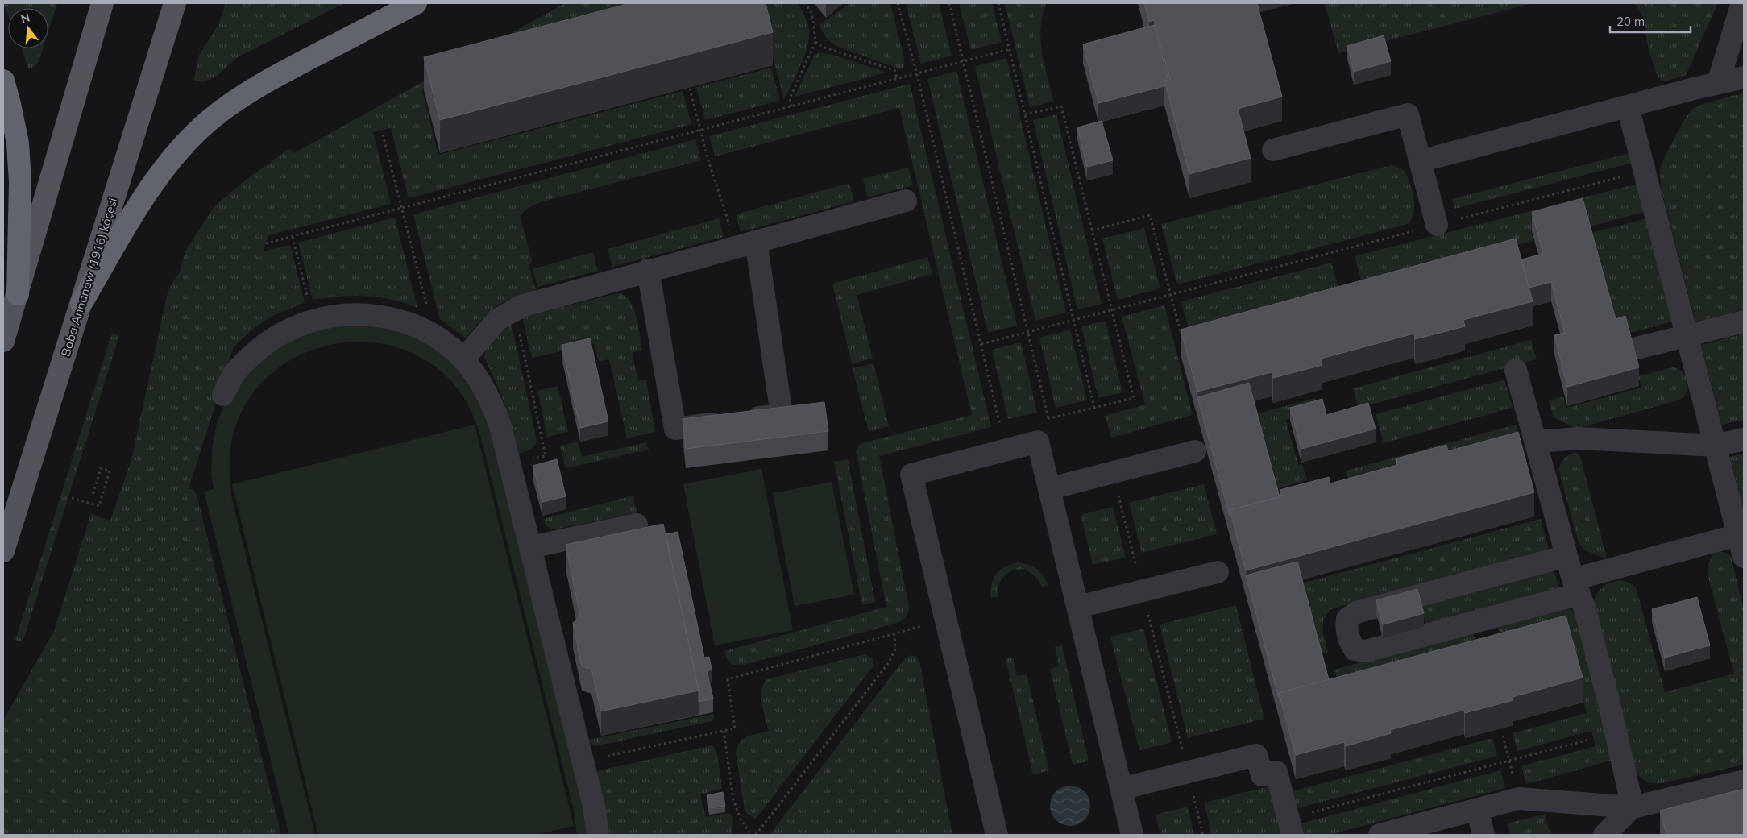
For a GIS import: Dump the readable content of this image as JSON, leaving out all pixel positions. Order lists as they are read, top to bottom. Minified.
{"streets":{"main road":["Baba Annanow (1916) köçesi"]},"scale_bar":"20 m","north":"top"}
